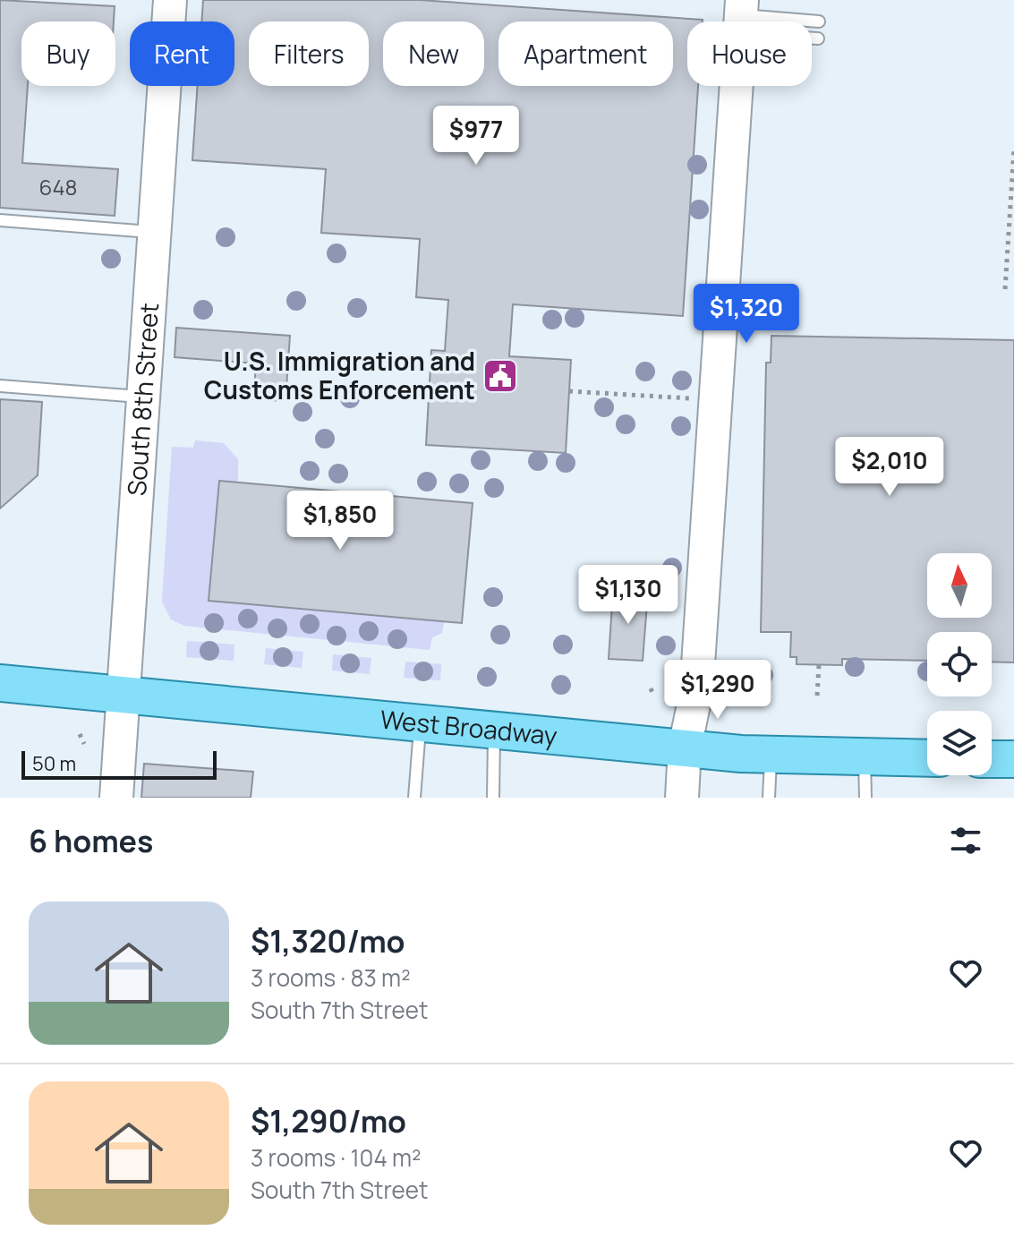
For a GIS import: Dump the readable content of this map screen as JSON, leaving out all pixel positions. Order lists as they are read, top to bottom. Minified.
{"streets":{"main road":["West Broadway"],"street":["South 8th Street"]},"crossings":[["South 8th Street","West Broadway"]],"places":{"public building":["U.S. Immigration and Customs Enforcement"]},"house_numbers":["648"],"scale_bar":"50 m","north":"top","page":{"chip":["Buy","Rent","Filters","New","Apartment","House"],"price":["$977","$1,320","$2,010","$1,850","$1,130","$1,290"],"scale":"50 m","heading":"6 homes","list":[{"name":"$1,320/mo","note":"3 rooms · 83 m² · South 7th Street"},{"name":"$1,290/mo","note":"3 rooms · 104 m² · South 7th Street"}]}}
